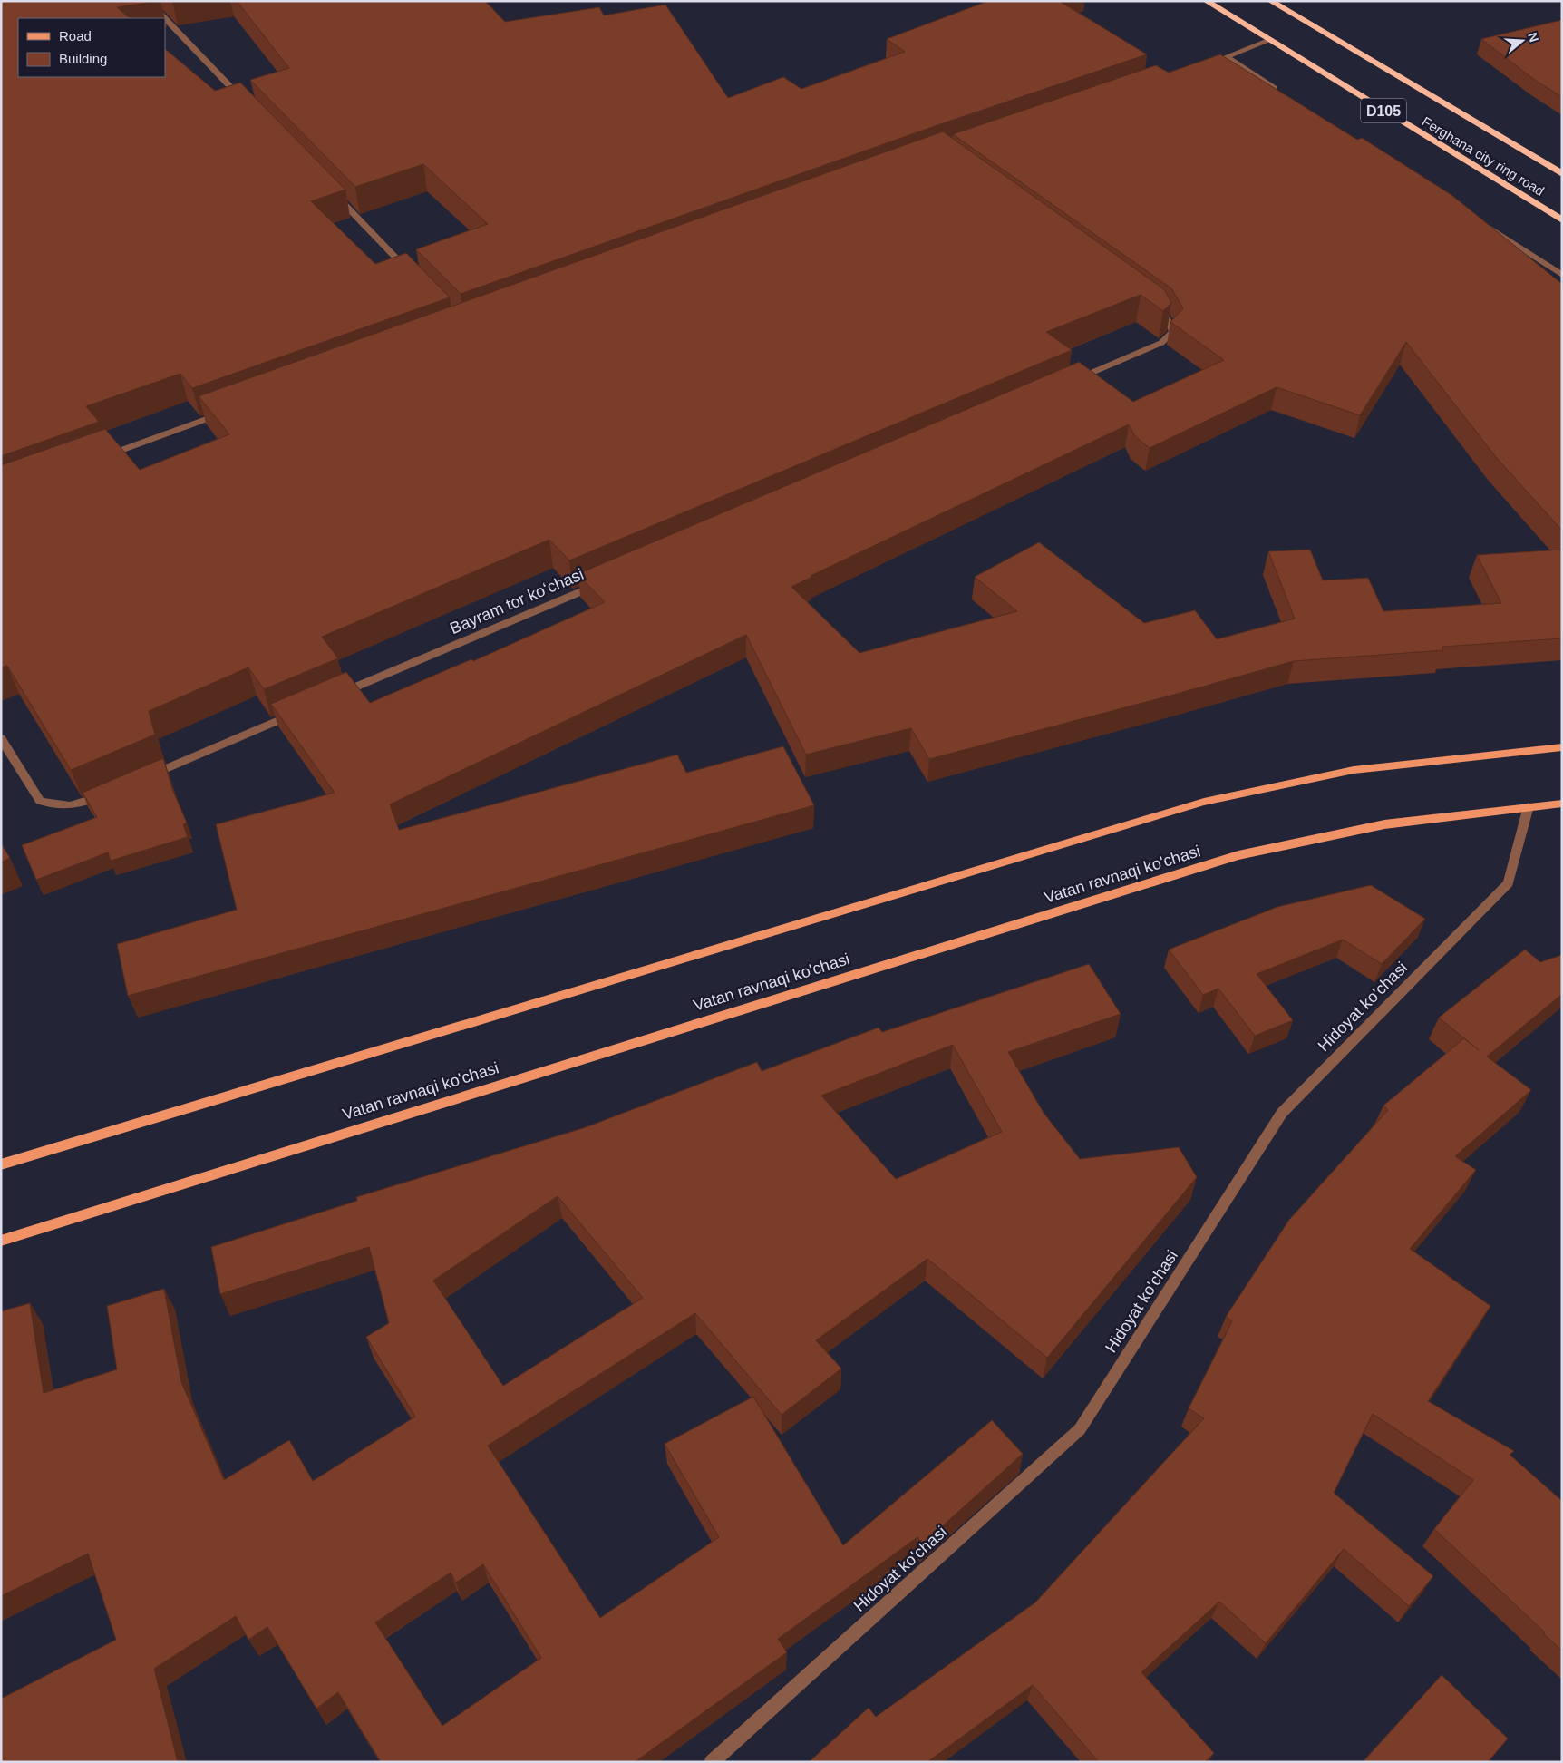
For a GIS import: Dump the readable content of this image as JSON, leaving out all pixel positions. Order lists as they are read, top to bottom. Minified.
{"streets":{"highway":["D105","Ferghana city ring road"],"main road":["Vatan ravnaqi ko'chasi"],"street":["Bayram tor koʻchasi","Hidoyat ko'chasi"]},"crossings":[["Vatan ravnaqi ko'chasi","Hidoyat ko'chasi"]],"legend":["Road","Building"],"north":"right"}
